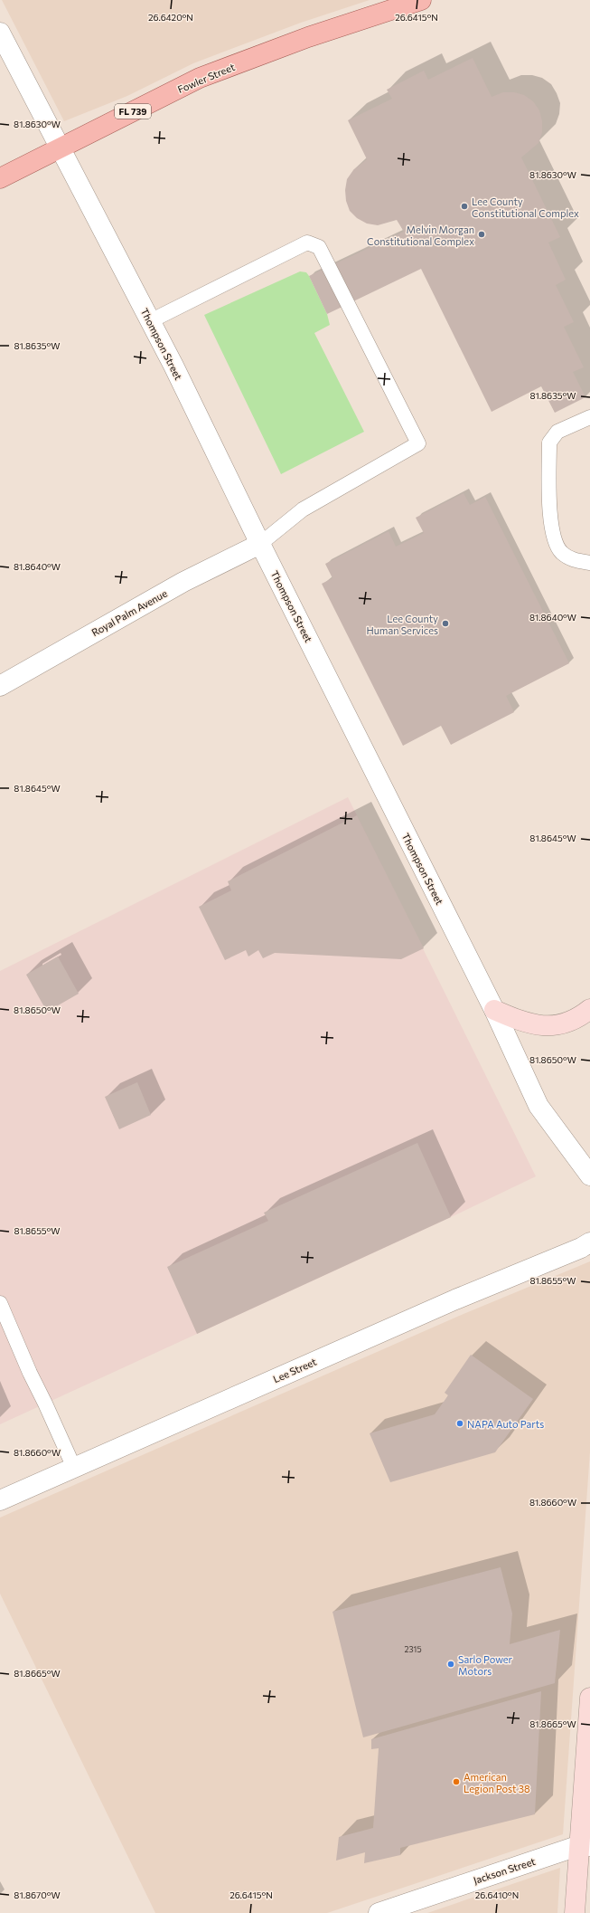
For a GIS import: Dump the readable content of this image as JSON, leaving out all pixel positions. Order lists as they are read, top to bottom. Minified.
{"streets":{"main road":["Fowler Street","FL 739"],"street":["Thompson Street","Royal Palm Avenue","Lee Street","Jackson Street"]},"crossings":[["Fowler Street","Thompson Street"],["Thompson Street","Royal Palm Avenue"]],"places":["Lee County Constitutional Complex","Melvin Morgan Constitutional Complex","Lee County Human Services","NAPA Auto Parts","Sarlo Power Motors","American Legion Post 38"],"house_numbers":["2315"],"coordinates":["26.6420°N","26.6415°N","81.8630°W","81.8635°W","81.8640°W","81.8645°W","81.8650°W","81.8655°W","81.8660°W","81.8665°W","26.6410°N","81.8670°W"]}
